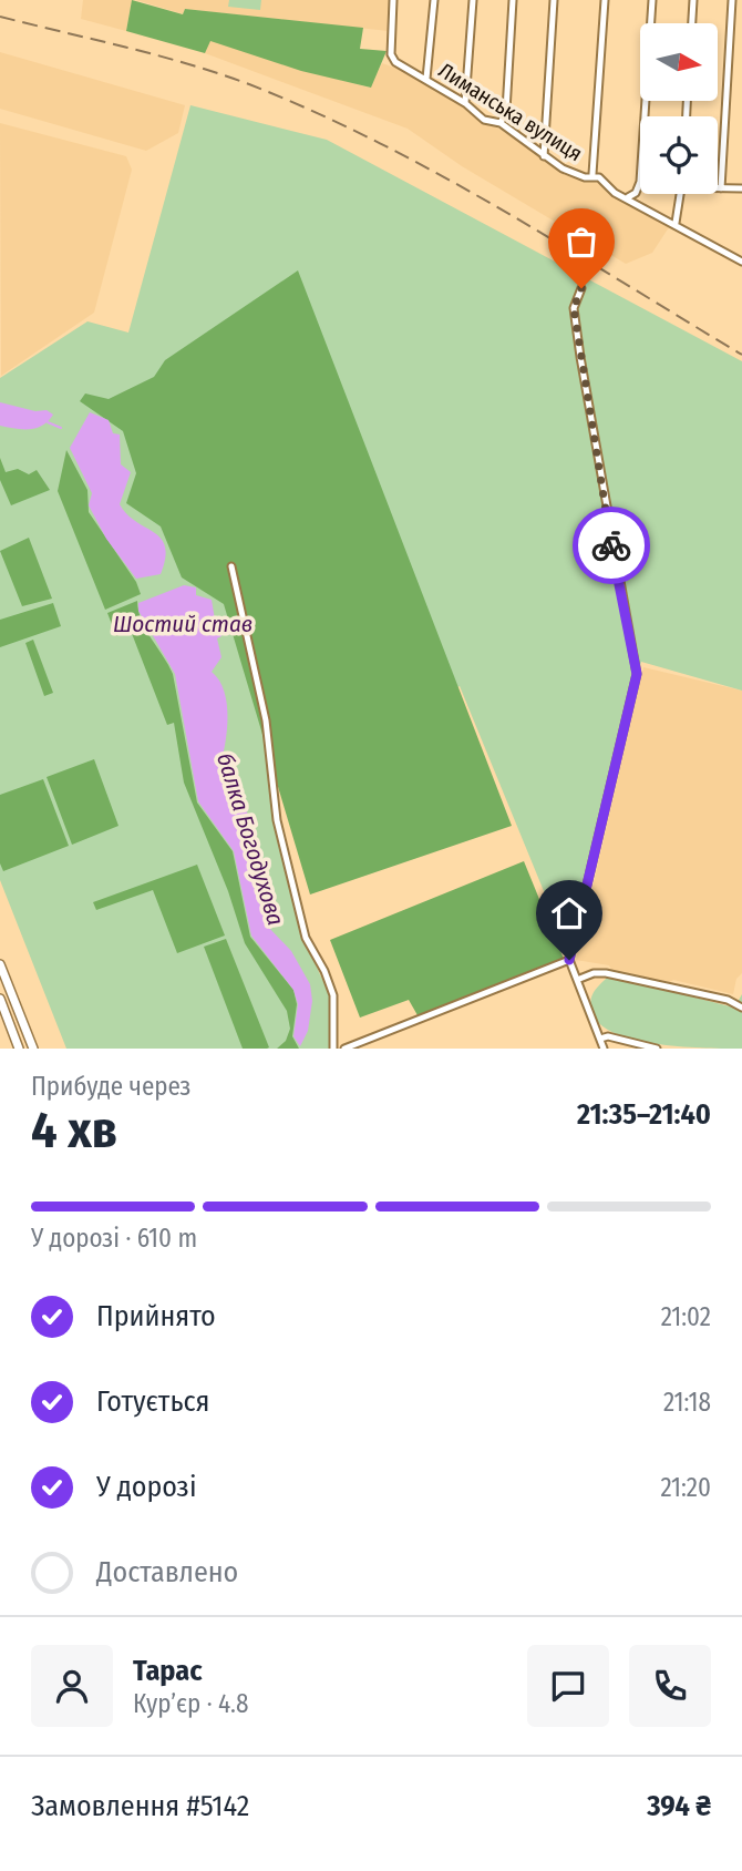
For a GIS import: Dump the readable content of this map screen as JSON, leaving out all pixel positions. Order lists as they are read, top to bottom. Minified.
{"streets":{"street":["Лиманська вулиця"]},"water":["Шостий став","балка Богодухова"],"north":"right","page":{"heading":["4 хв","Прибуде через","21:35–21:40"],"panel":["Тарас","Кур’єр · 4.8","Замовлення #5142","394 ₴"],"bar":"У дорозі · 610 m","list":[["Прийнято","21:02"],["Готується","21:18"],["У дорозі","21:20"],"Доставлено"]}}
